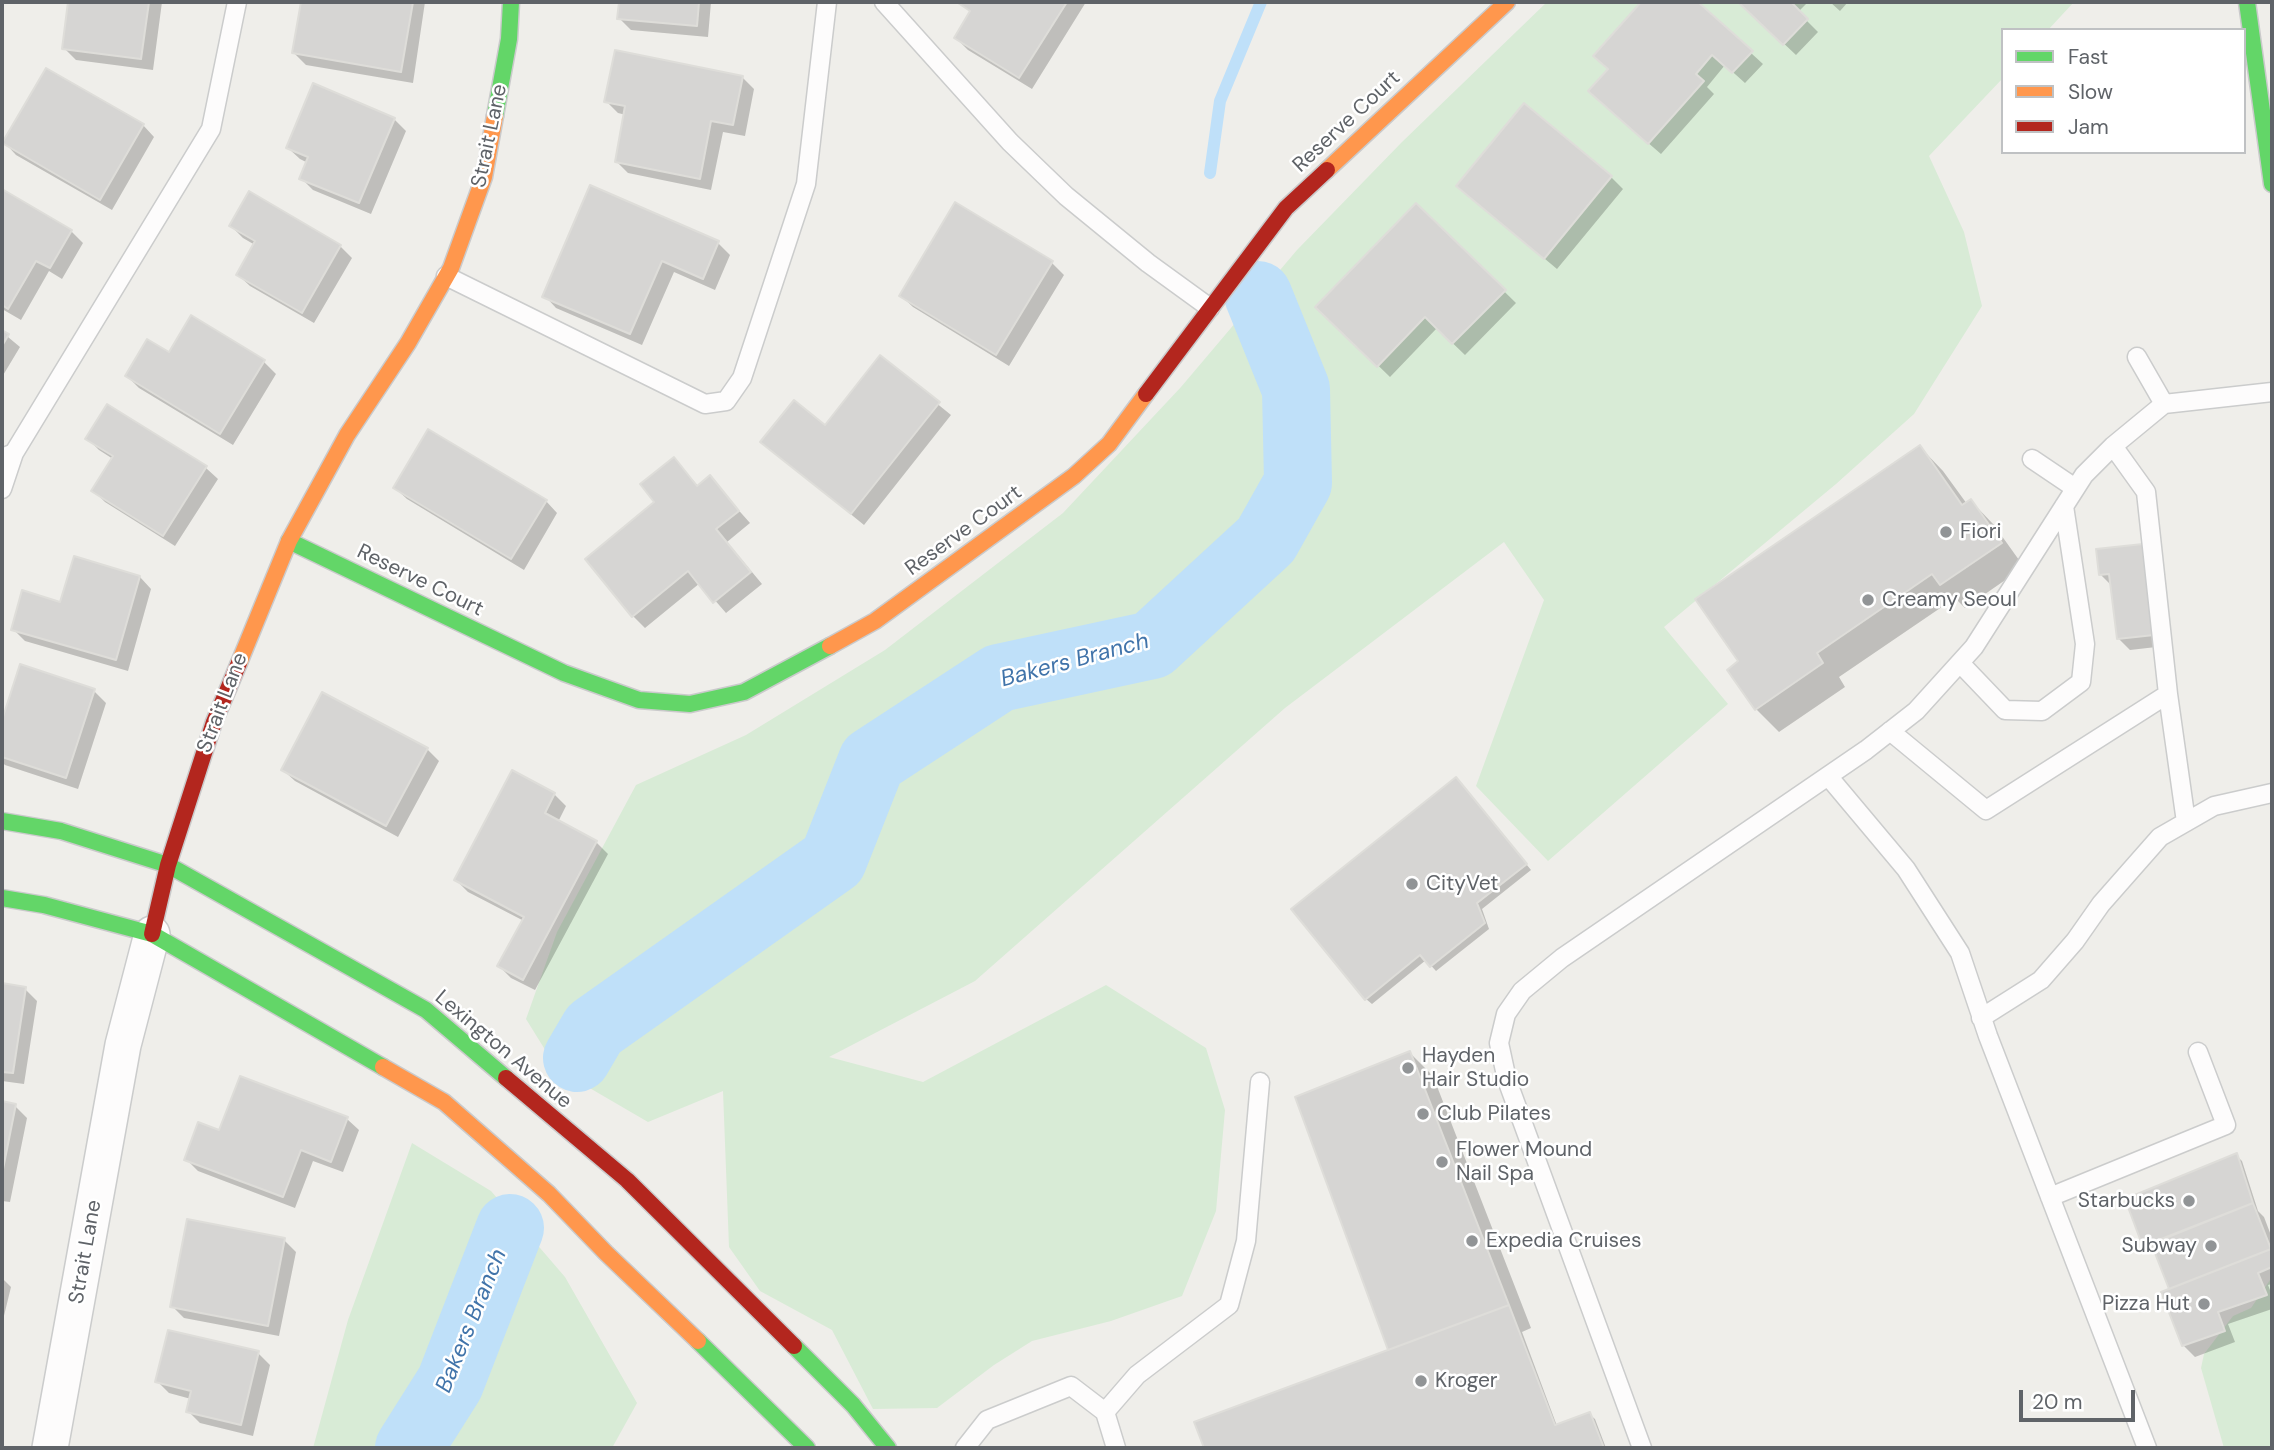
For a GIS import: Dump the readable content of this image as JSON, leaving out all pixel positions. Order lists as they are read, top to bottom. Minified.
{"streets":{"street":["Reserve Court","Strait Lane","Lexington Avenue"]},"crossings":[["Reserve Court","Strait Lane"],["Strait Lane","Lexington Avenue"]],"water":["Bakers Branch"],"places":["Fiori","Creamy Seoul","CityVet","Hayden Hair Studio","Club Pilates","Flower Mound Nail Spa","Starbucks","Expedia Cruises","Subway","Pizza Hut","Kroger"],"legend":["Fast","Slow","Jam"],"scale_bar":"20 m"}
